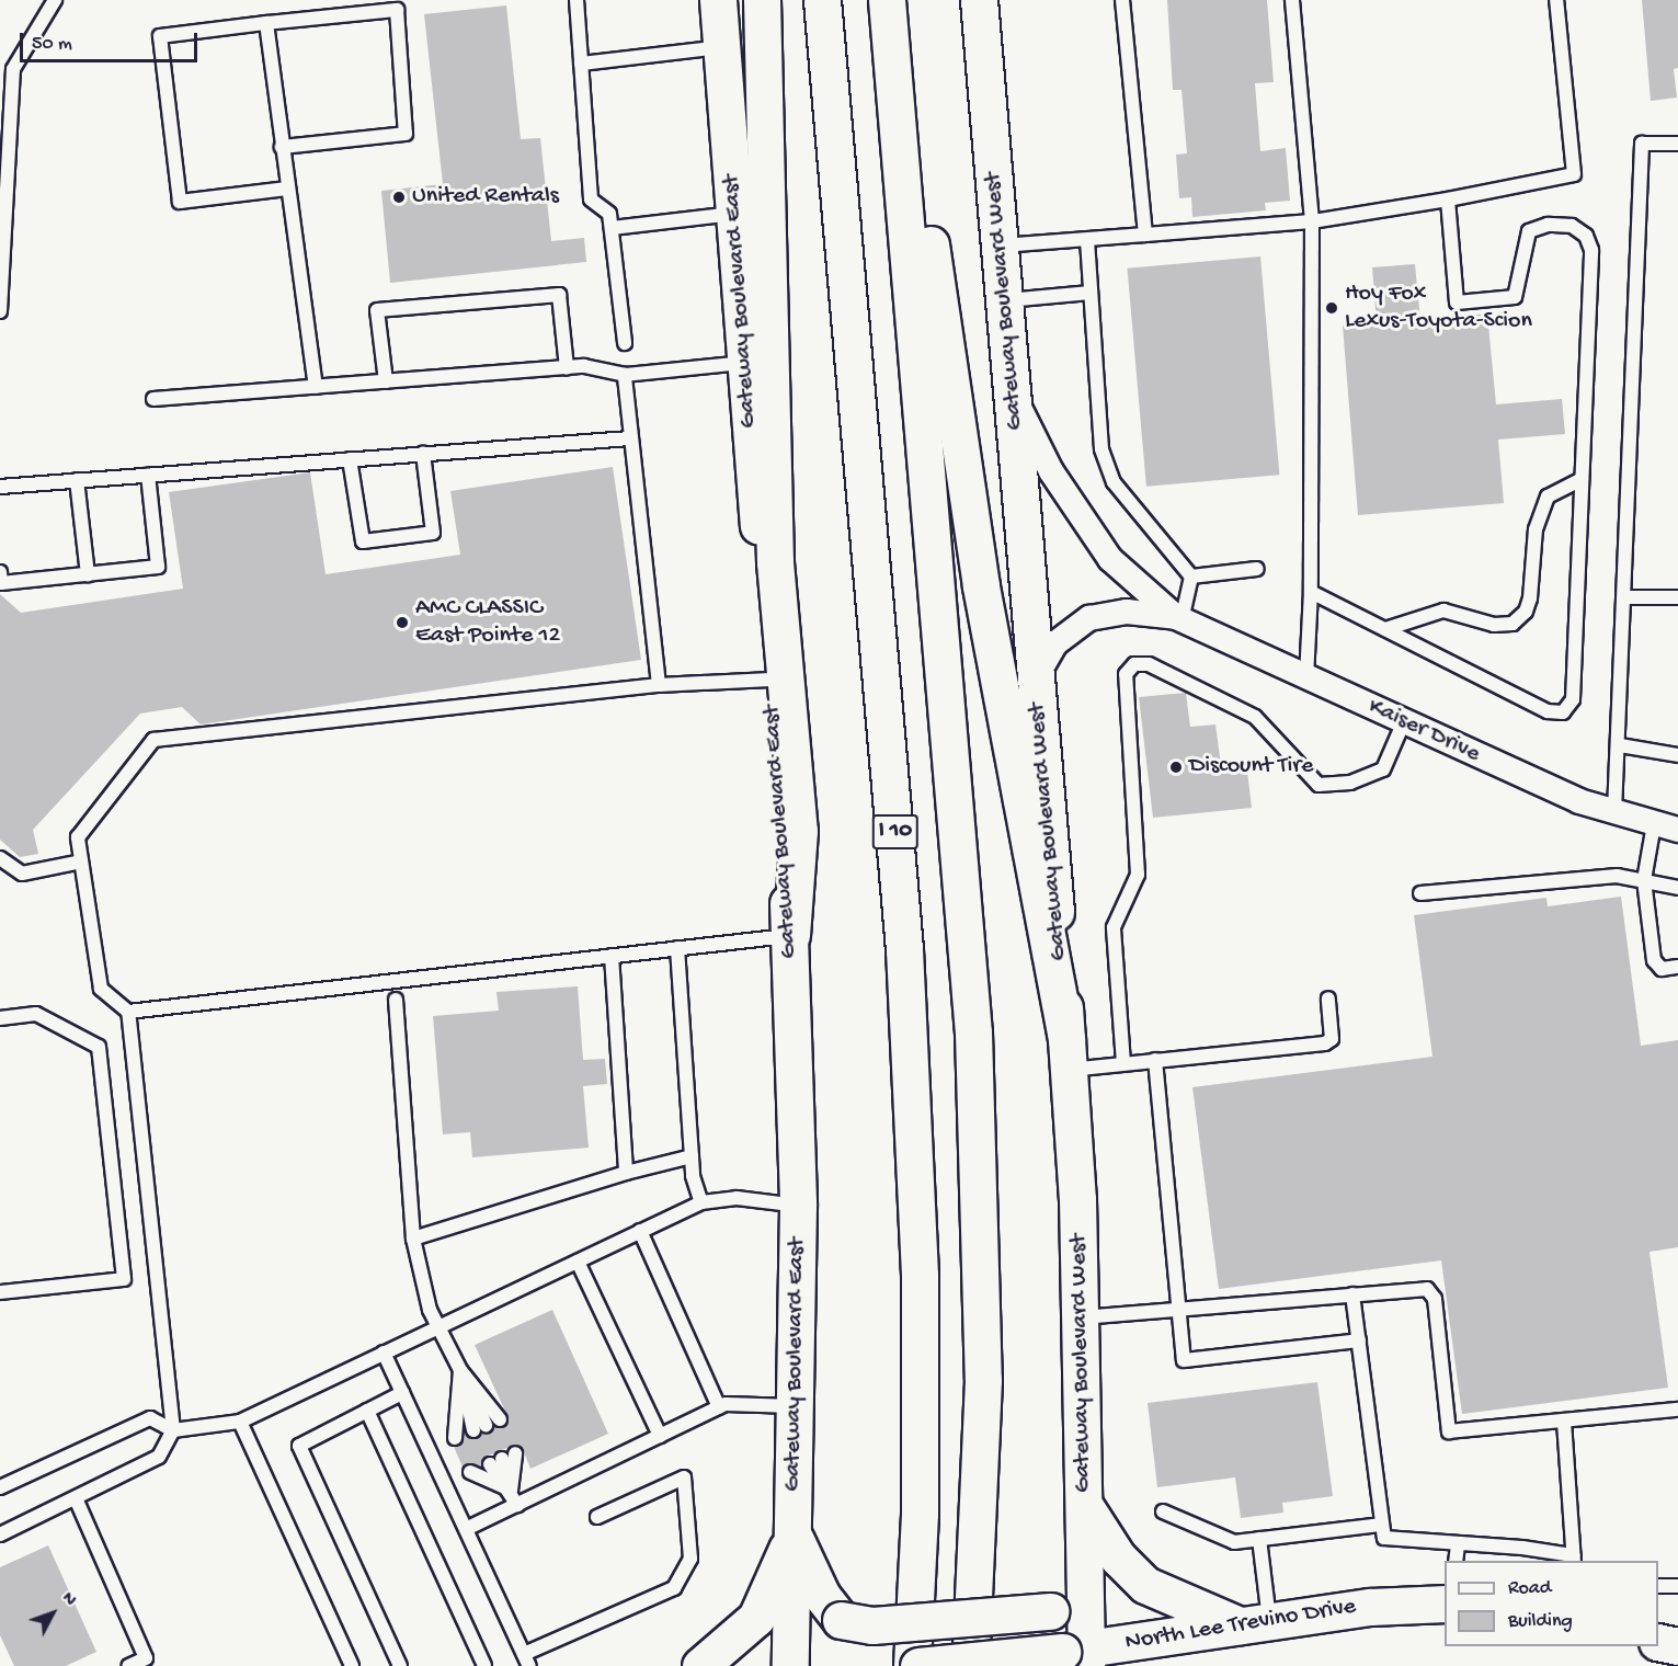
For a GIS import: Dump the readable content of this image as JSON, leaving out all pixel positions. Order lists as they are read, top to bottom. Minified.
{"streets":{"main road":["Gateway Boulevard East","Gateway Boulevard West","I 10","North Lee Trevino Drive"],"street":["Kaiser Drive"]},"crossings":[["Gateway Boulevard West","Kaiser Drive"],["Gateway Boulevard West","North Lee Trevino Drive"]],"places":["United Rentals","Hoy Fox Lexus-Toyota-Scion","AMC CLASSIC East Pointe 12","Discount Tire"],"legend":["Road","Building"],"scale_bar":"50 m","north":"top right"}
